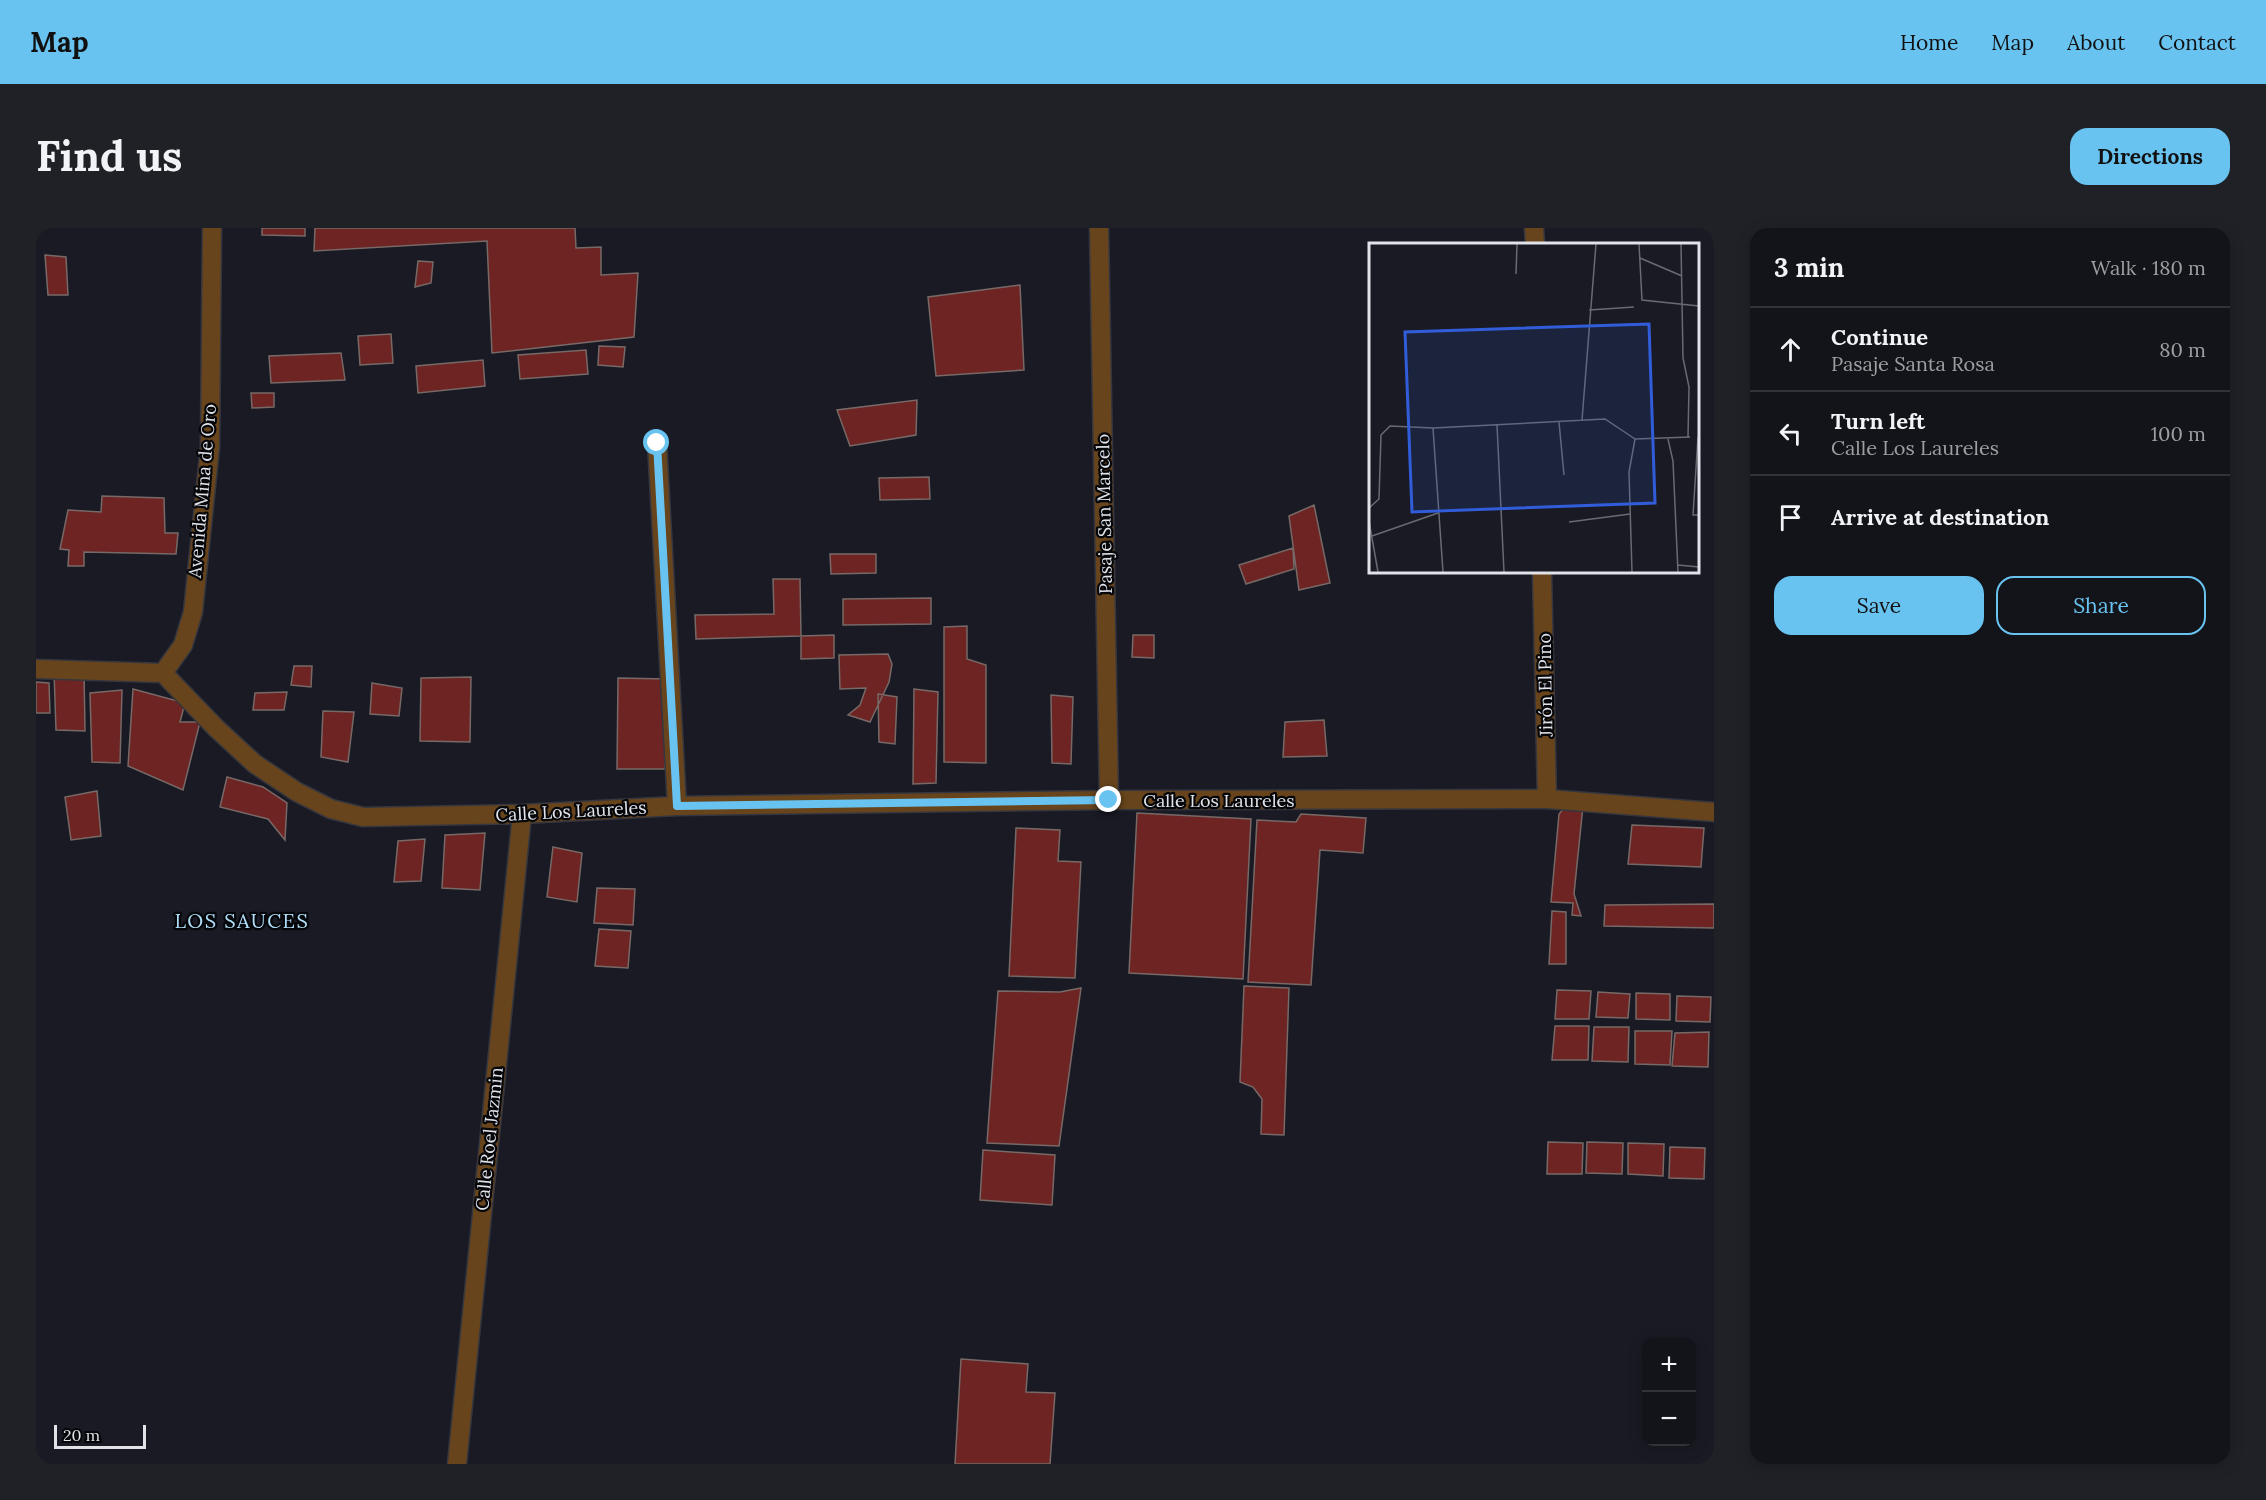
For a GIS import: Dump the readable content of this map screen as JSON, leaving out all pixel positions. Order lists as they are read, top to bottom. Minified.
{"streets":{"street":["Avenida Mina de Oro","Pasaje San Marcelo","Jirón El Pino","Calle Los Laureles","Calle Roel Jazmin"]},"crossings":[["Avenida Mina de Oro","Calle Los Laureles"],["Pasaje San Marcelo","Calle Los Laureles"],["Jirón El Pino","Calle Los Laureles"],["Calle Los Laureles","Calle Roel Jazmin"]],"districts":["LOS SAUCES"],"scale_bar":"20 m","page":{"header":"Map","nav":["Home","Map","About","Contact"],"buttons":["Directions",["Save","Share"]],"title":"Find us","heading":["3 min","Walk · 180 m"],"list":[["Continue","Pasaje Santa Rosa","80 m"],["Turn left","Calle Los Laureles","100 m"],"Arrive at destination"],"map_buttons":["+","−"],"scale":"20 m"}}
